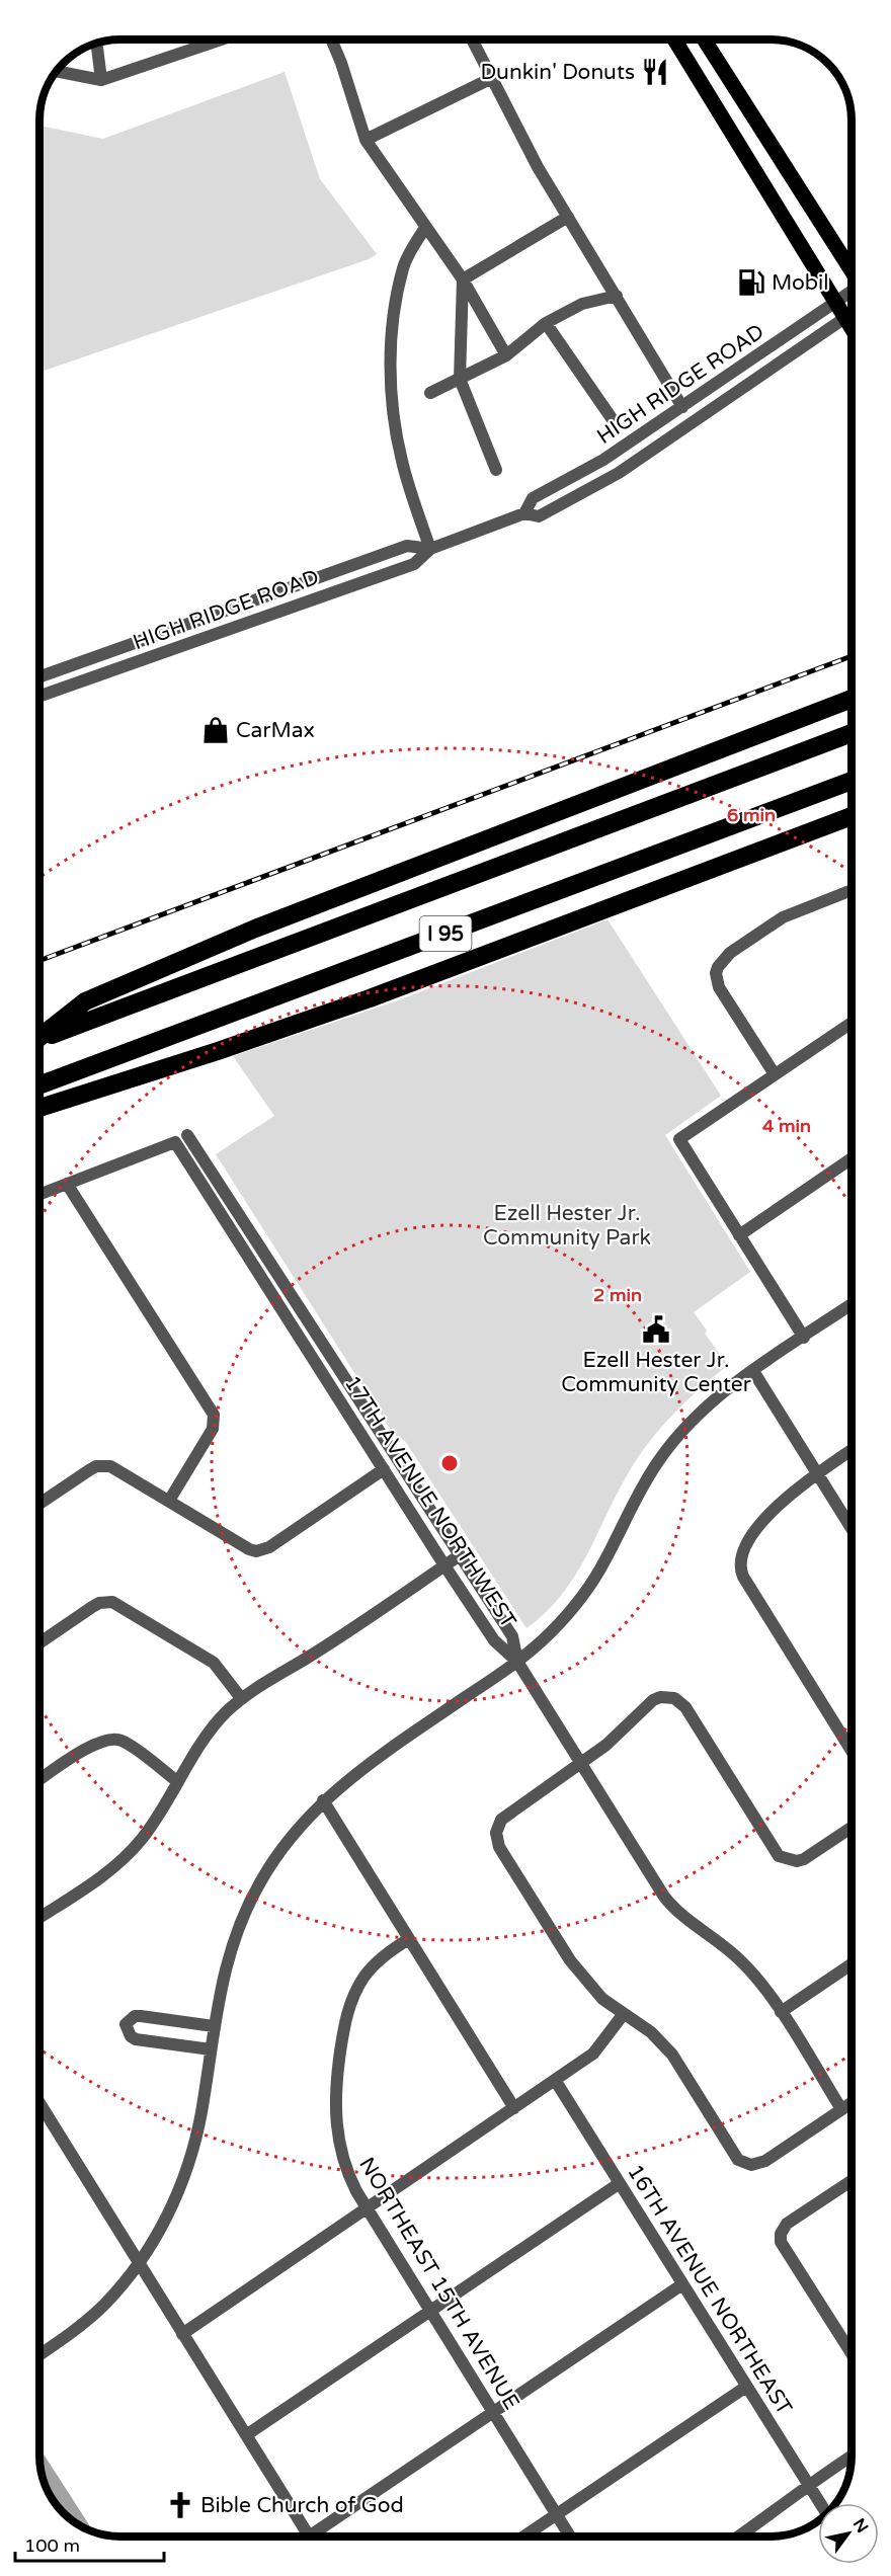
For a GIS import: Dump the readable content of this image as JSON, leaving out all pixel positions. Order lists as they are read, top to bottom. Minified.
{"streets":{"highway":["I 95"],"street":["HIGH RIDGE ROAD","17TH AVENUE NORTHWEST","NORTHEAST 15TH AVENUE","16TH AVENUE NORTHEAST"]},"parks":["Ezell Hester Jr. Community Park"],"places":{"restaurant":["Dunkin' Donuts"],"fuel station":["Mobil"],"shop":["CarMax"],"public building":["Ezell Hester Jr. Community Center"],"church":["Bible Church of God"]},"scale_bar":"100 m","north":"top right","rings":["6 min","4 min","2 min"]}
